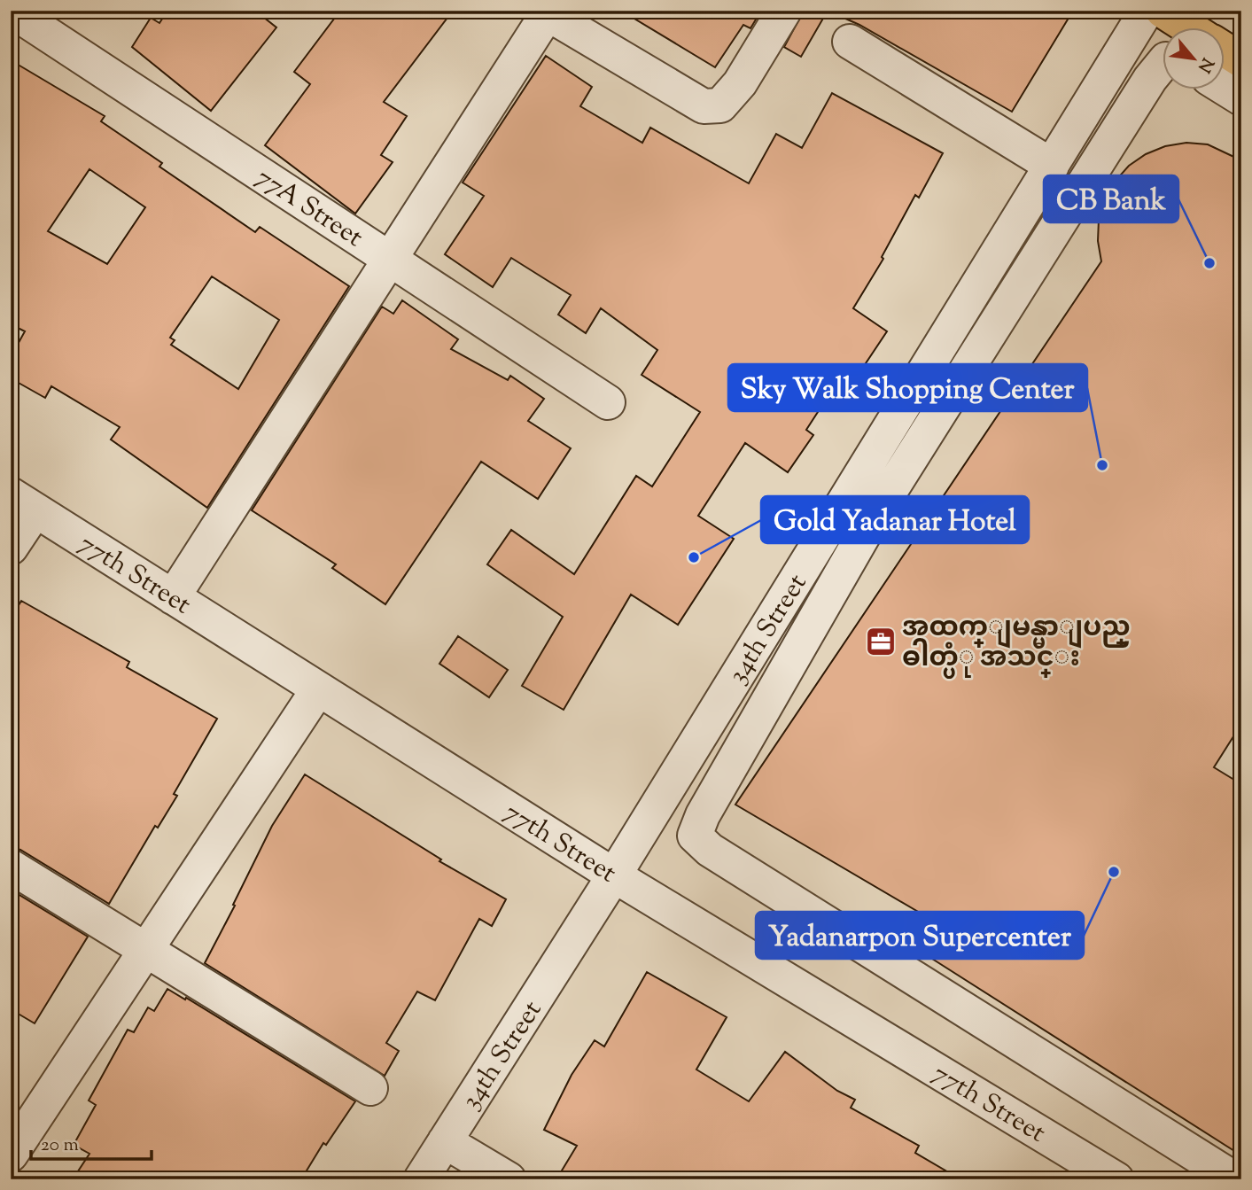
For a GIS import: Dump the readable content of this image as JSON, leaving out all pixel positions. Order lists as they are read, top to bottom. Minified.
{"streets":{"street":["77A Street","77th Street","34th Street"]},"crossings":[["77th Street","34th Street"]],"places":{"other":["CB Bank","Sky Walk Shopping Center","Gold Yadanar Hotel","Yadanarpon Supercenter"],"office":["အထက္ျမန္မာျပည္ ဓါတ္ပံု အသင္း"]},"scale_bar":"20 m","north":"bottom right"}
